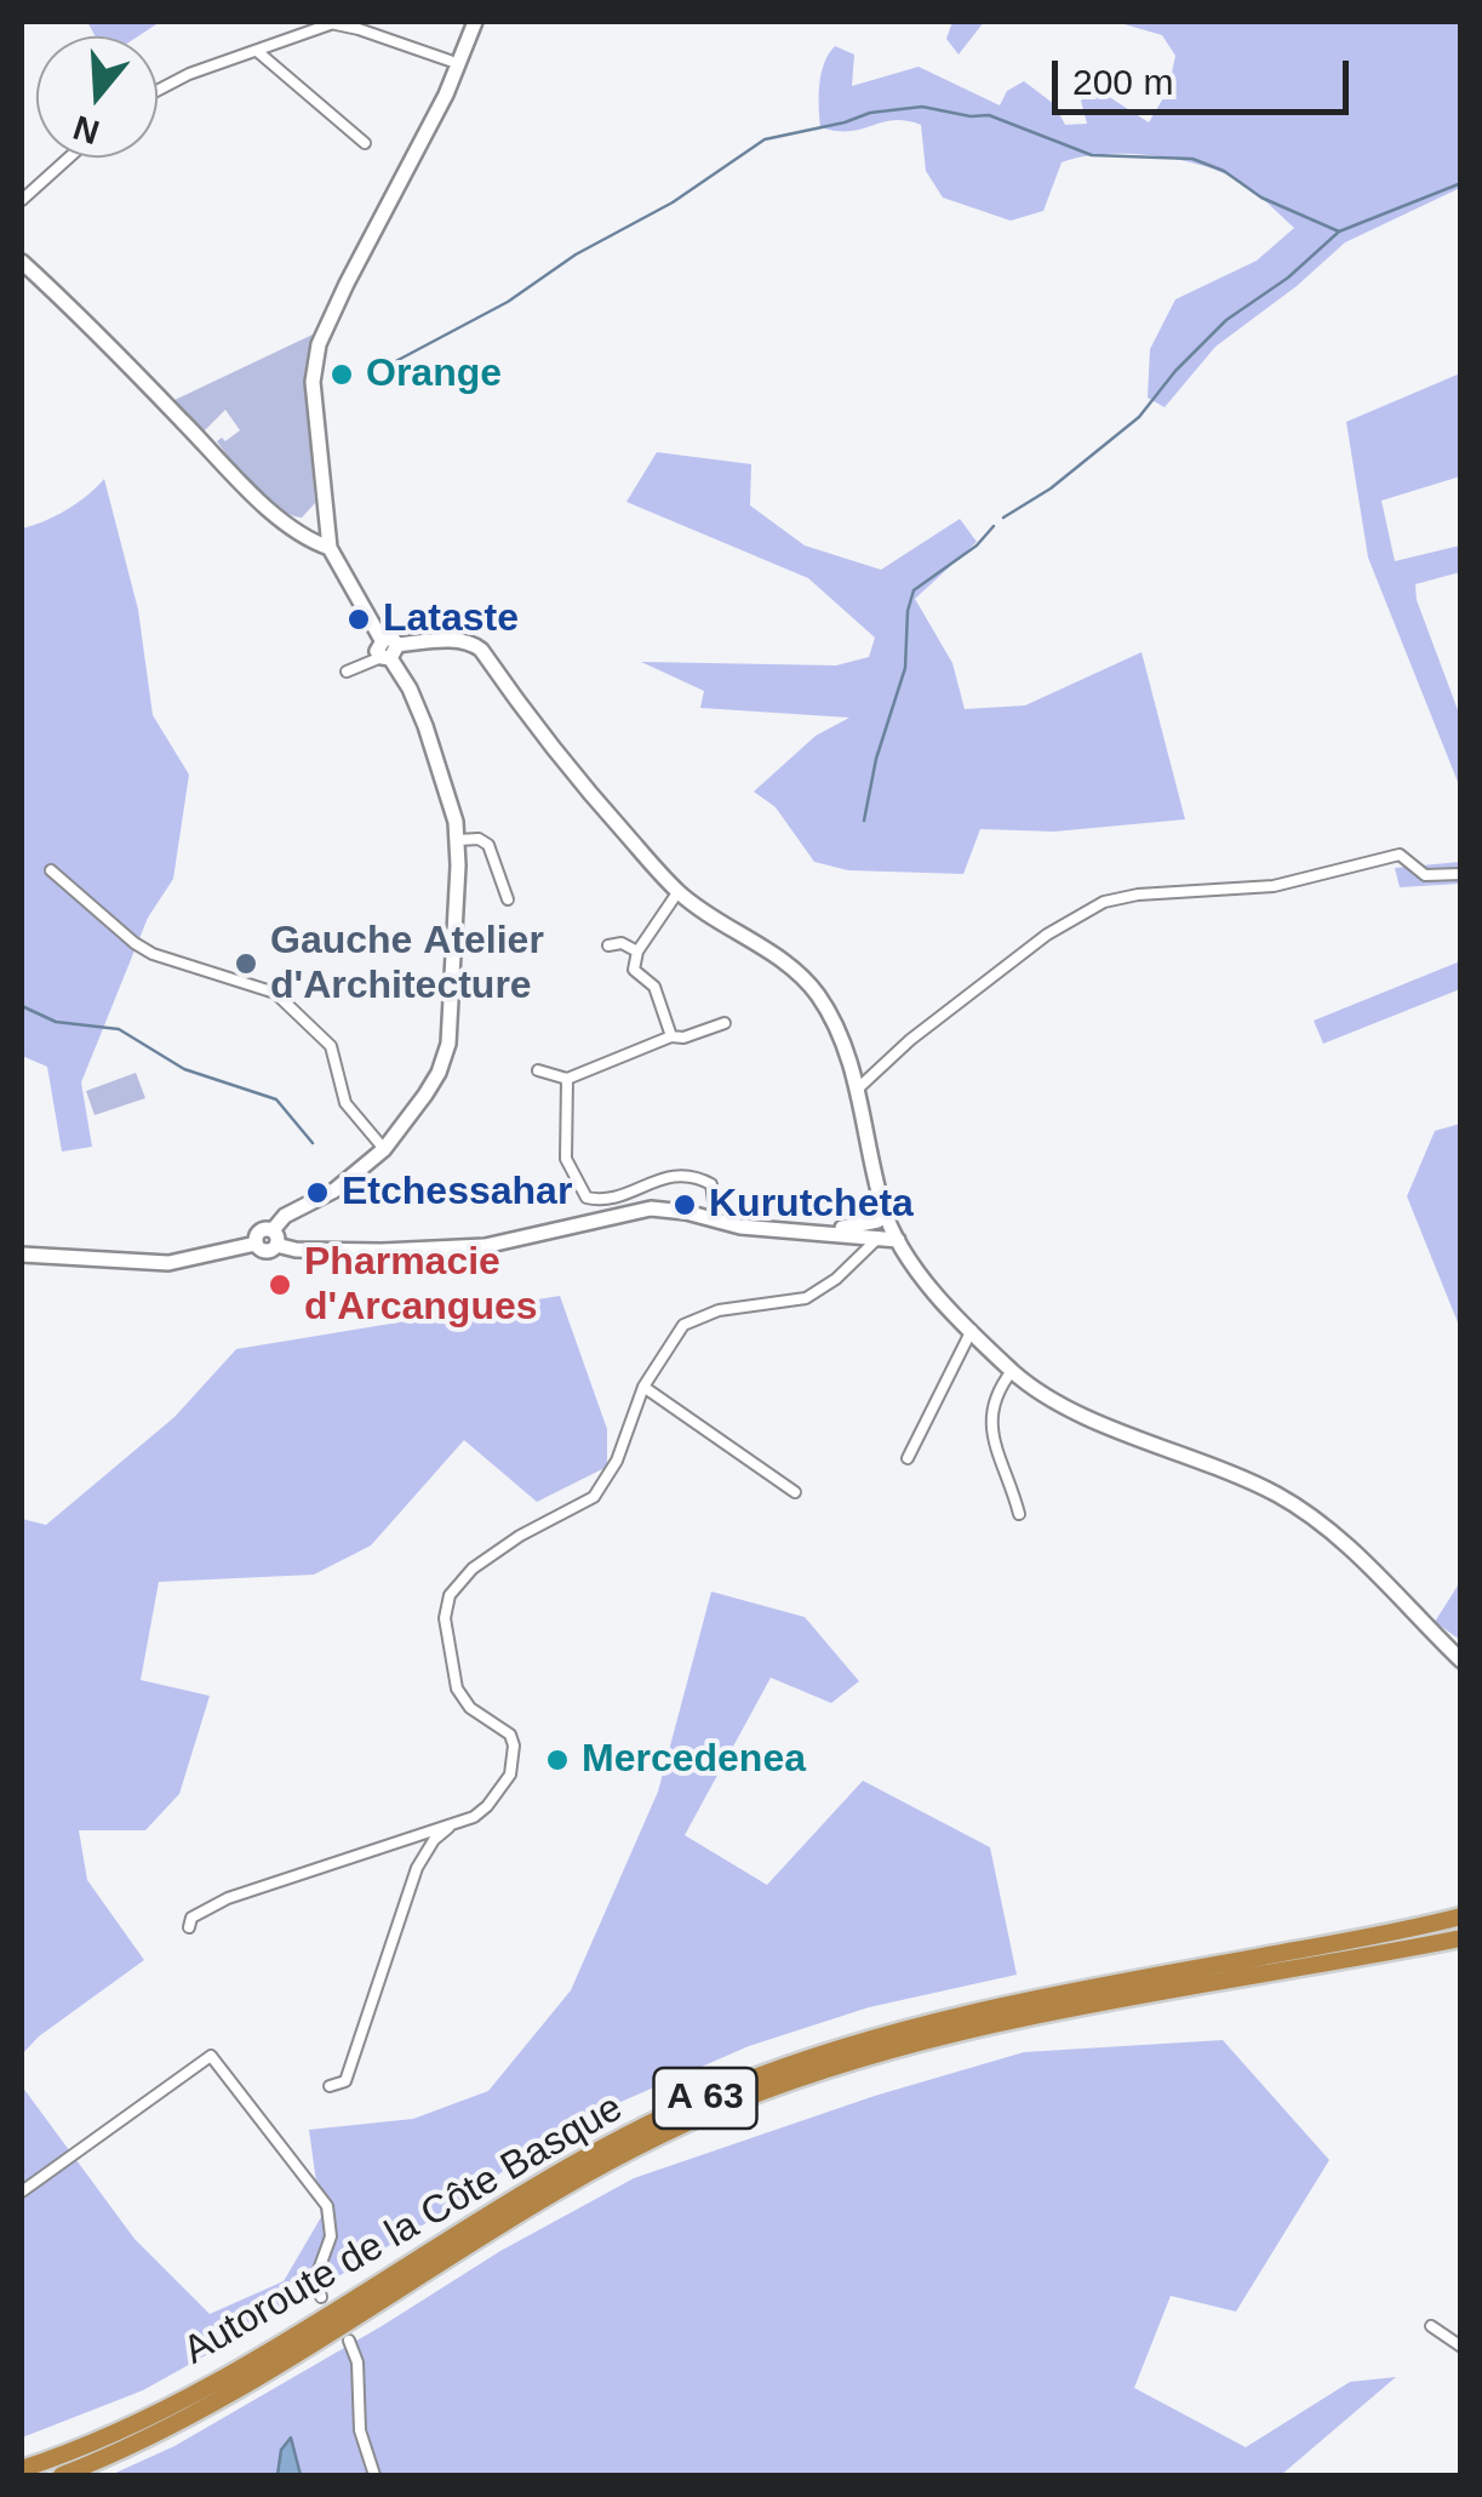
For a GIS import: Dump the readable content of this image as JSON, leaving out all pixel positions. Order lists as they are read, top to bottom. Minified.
{"streets":{"highway":["A 63","Autoroute de la Côte Basque"]},"places":["Orange","Lataste","Gauche Atelier d'Architecture","Etchessahar","Kurutcheta","Pharmacie d'Arcangues","Mercedenea"],"scale_bar":"200 m","north":"bottom"}
